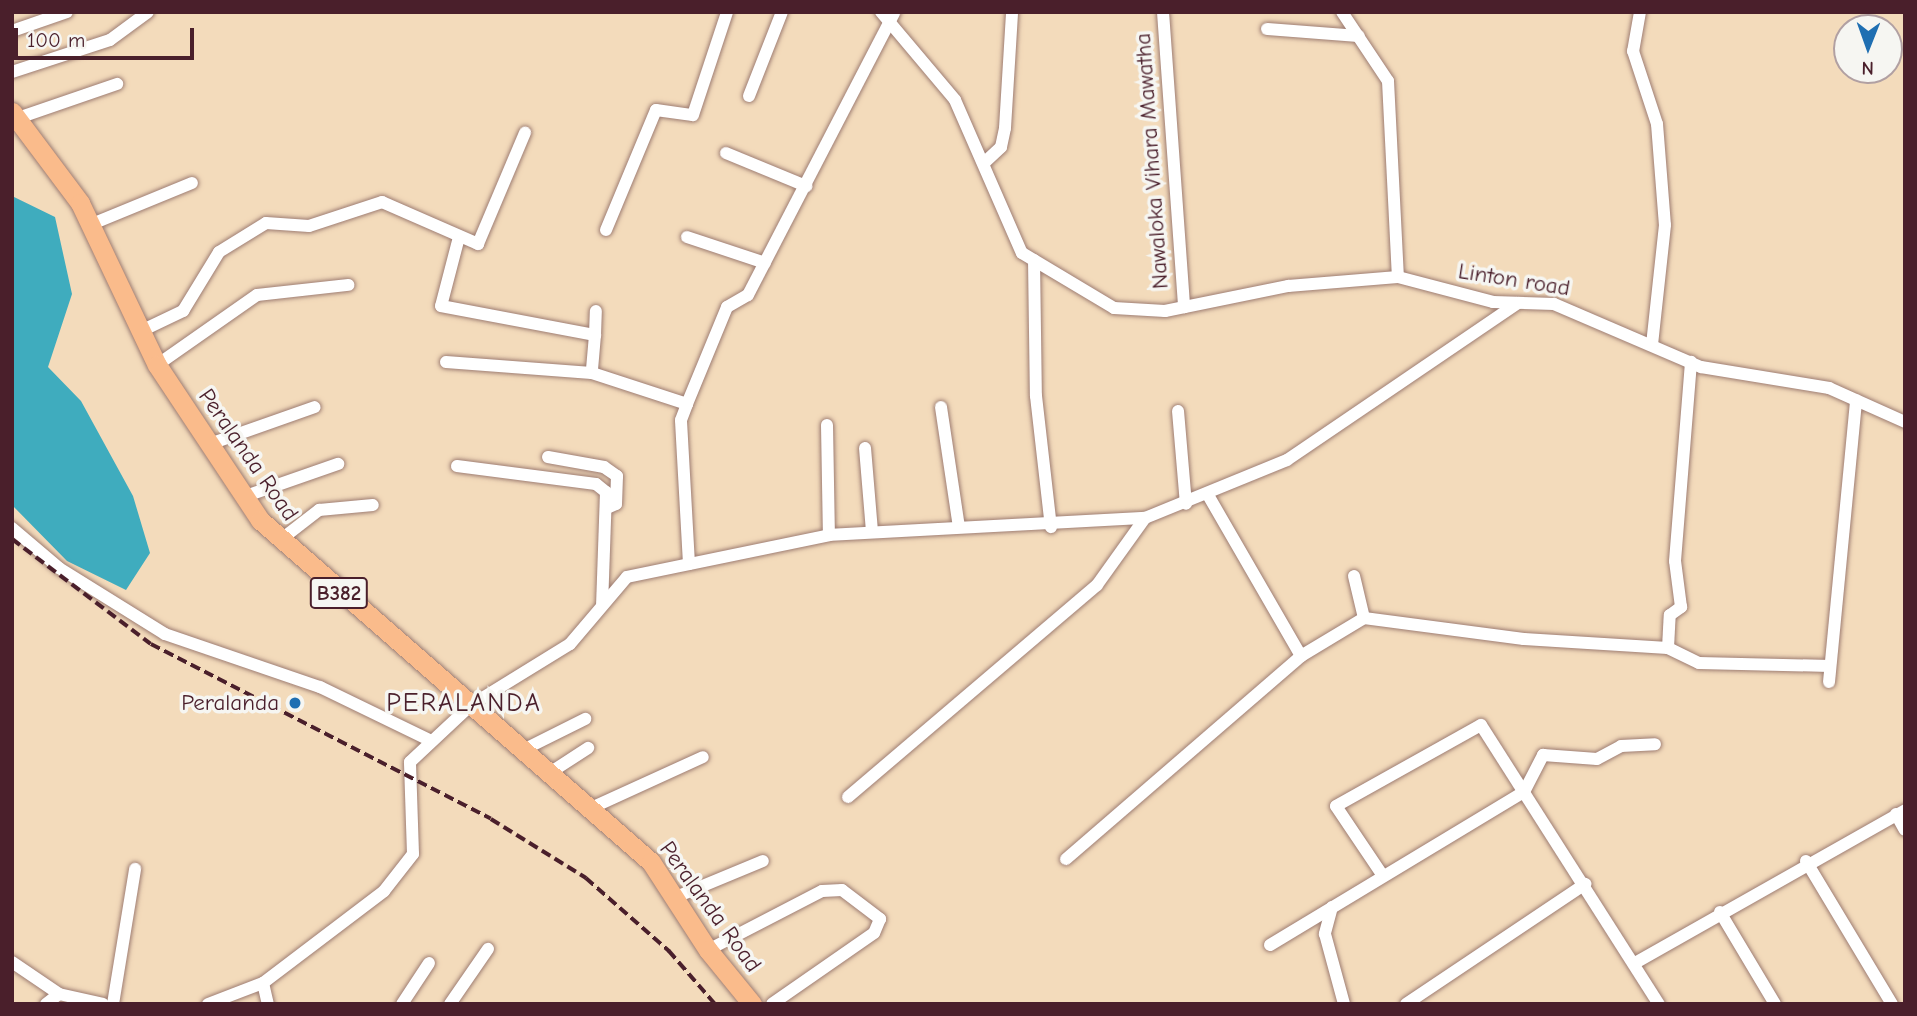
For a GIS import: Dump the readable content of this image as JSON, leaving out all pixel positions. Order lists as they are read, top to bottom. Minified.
{"streets":{"main road":["Peralanda Road","B382"],"street":["Nawaloka Vihara Mawatha","Linton road"]},"crossings":[["Nawaloka Vihara Mawatha","Linton road"]],"districts":["PERALANDA"],"places":["Peralanda"],"scale_bar":"100 m","north":"bottom"}
